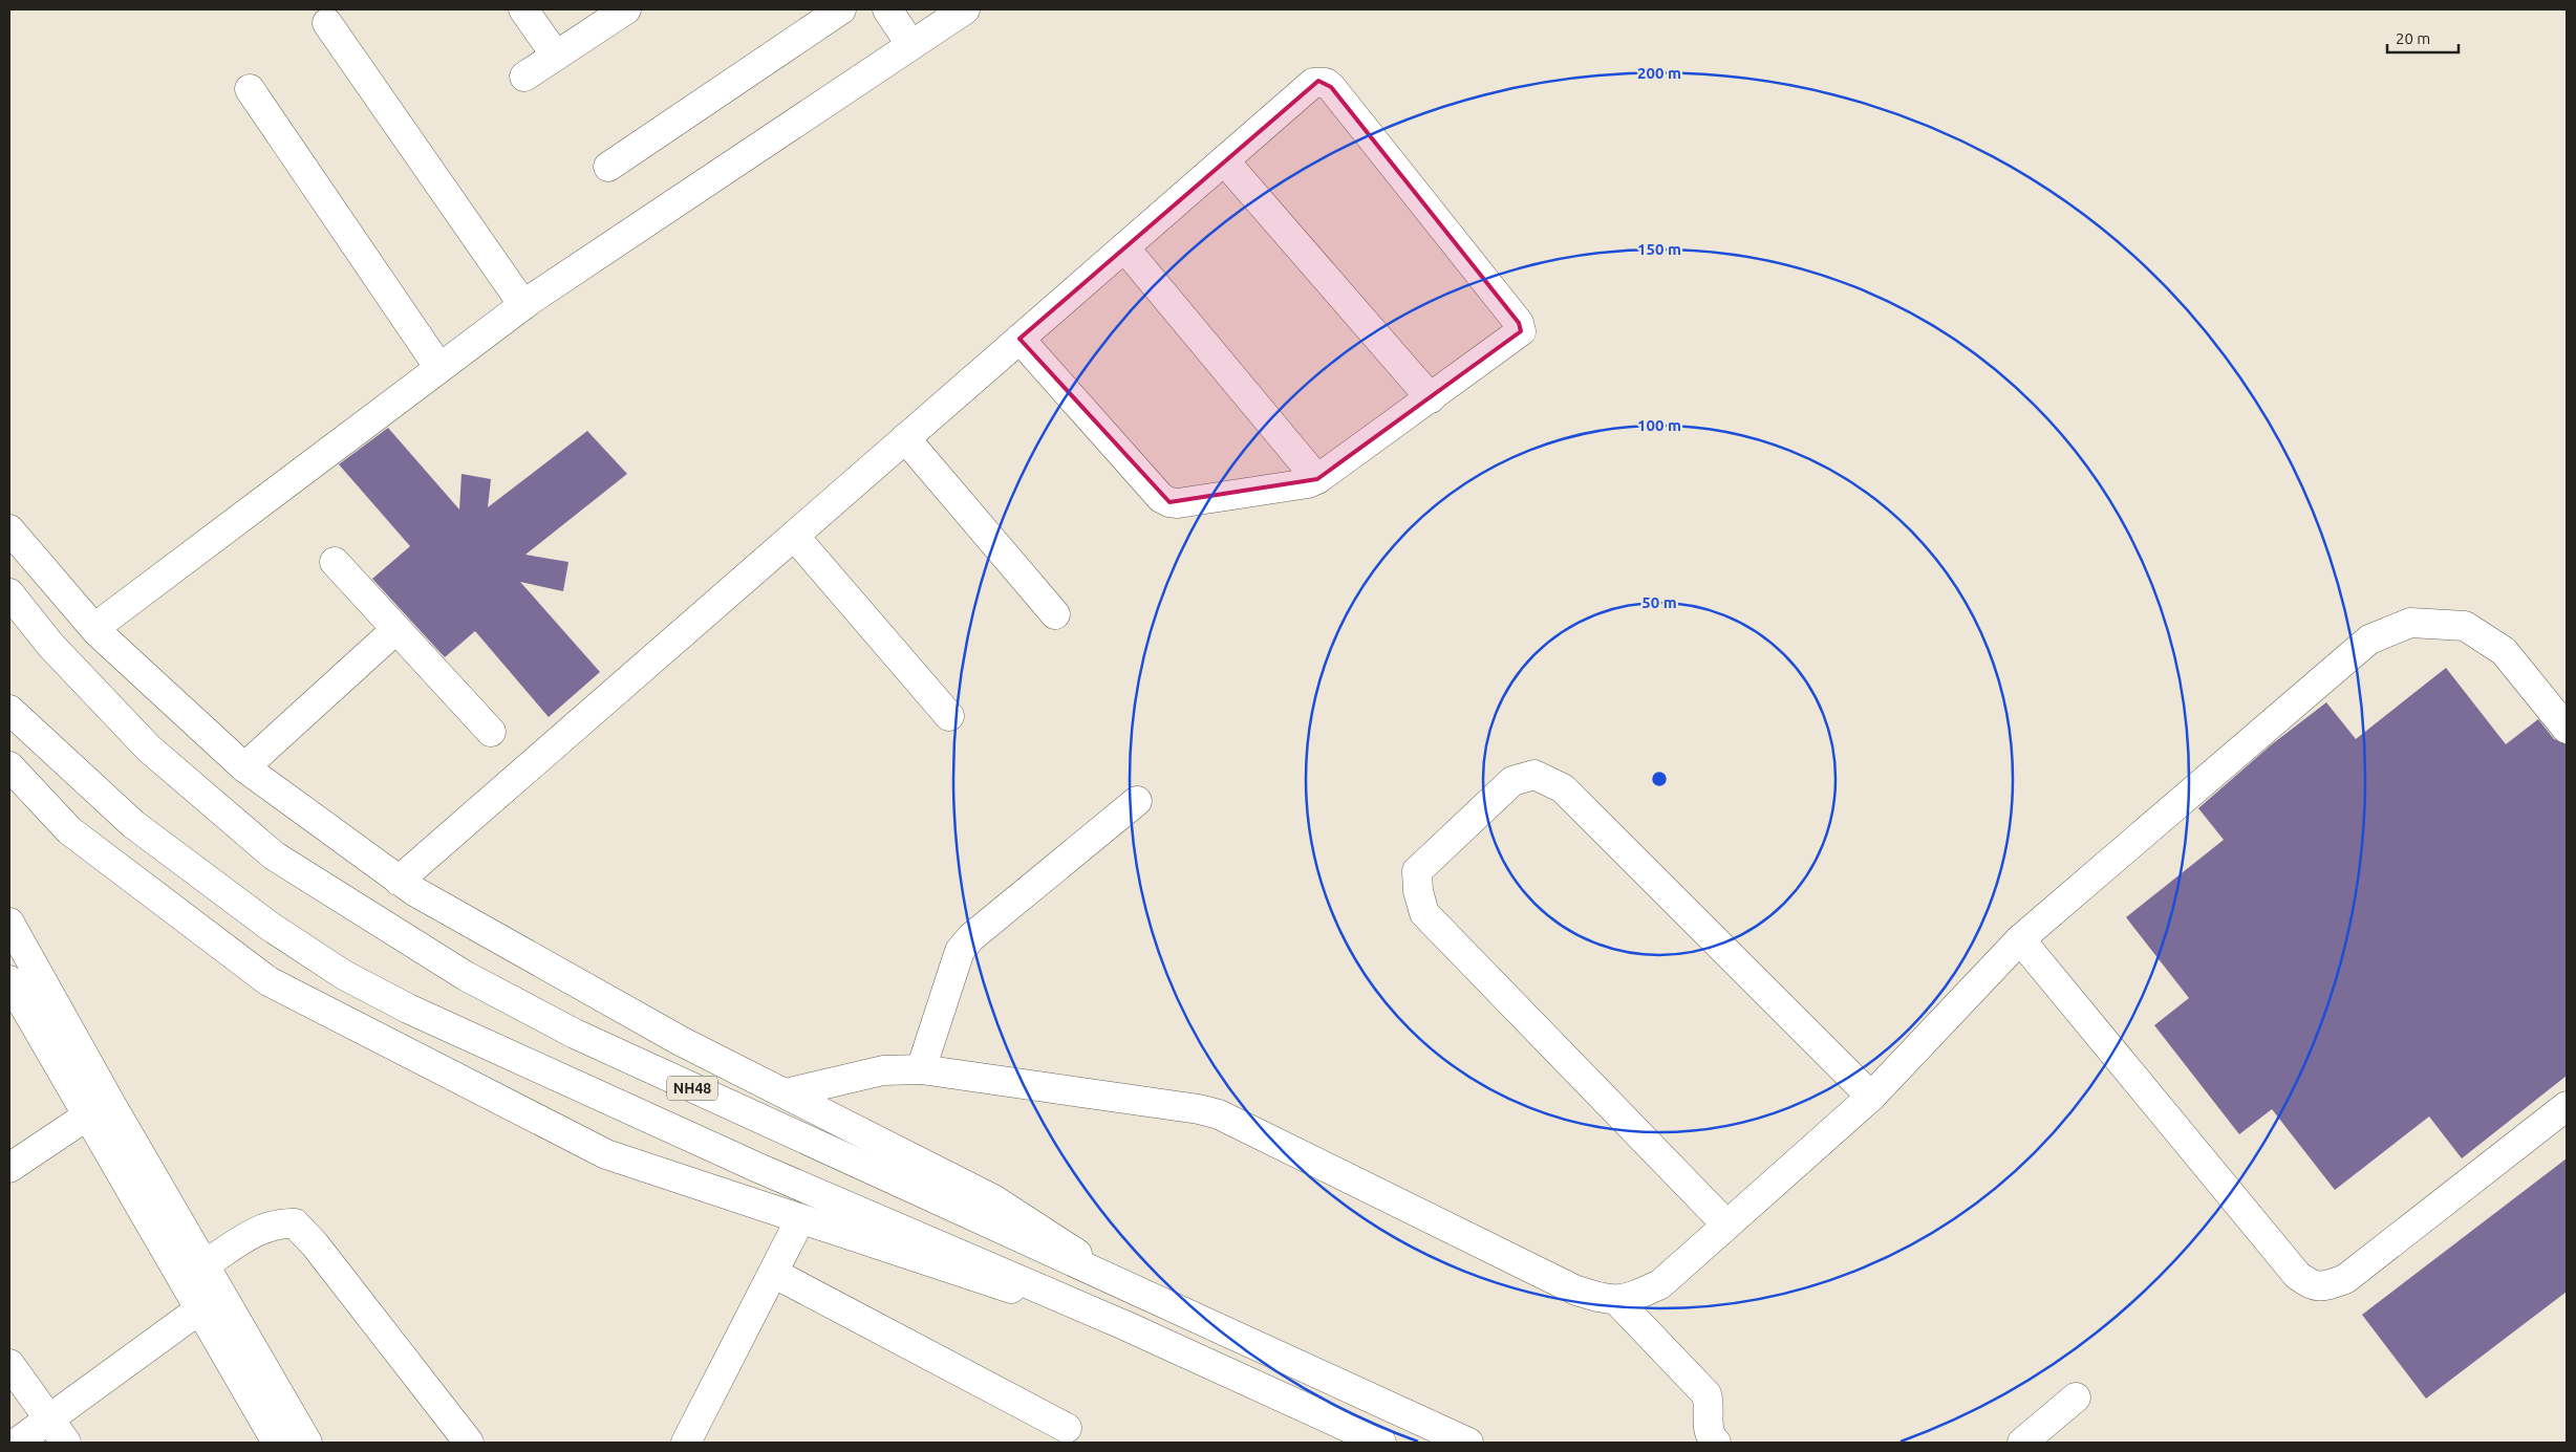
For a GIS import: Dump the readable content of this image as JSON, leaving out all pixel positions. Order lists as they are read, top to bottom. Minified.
{"streets":{"main road":["NH48"]},"scale_bar":"20 m","rings":["200 m","150 m","100 m","50 m"]}
